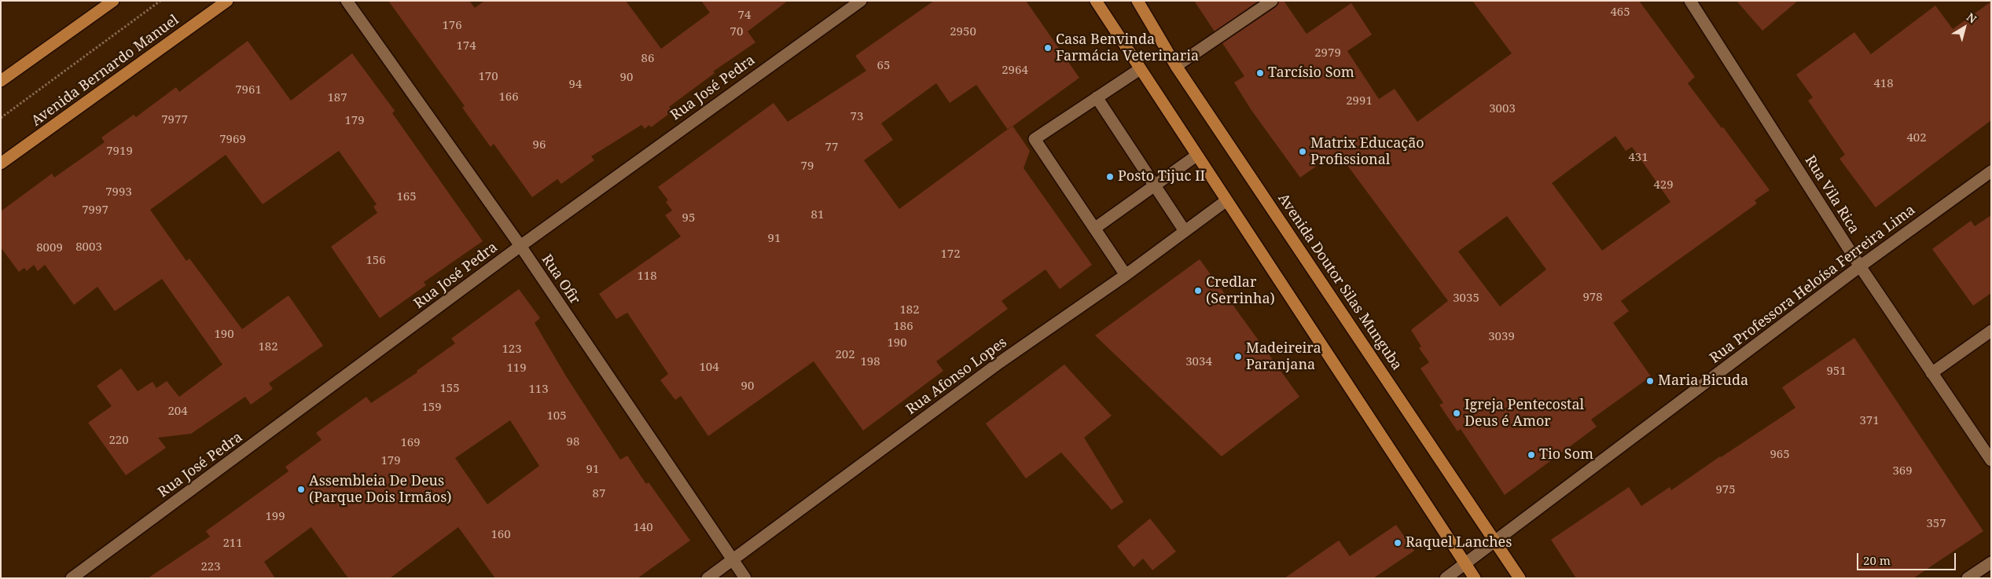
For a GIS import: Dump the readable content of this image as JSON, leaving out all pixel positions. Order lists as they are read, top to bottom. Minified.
{"streets":{"main road":["Avenida Bernardo Manuel","Avenida Doutor Silas Munguba"],"street":["Rua José Pedra","Rua Vila Rica","Rua Ofir","Rua Professora Heloísa Ferreira Lima","Rua Afonso Lopes"]},"crossings":[["Rua José Pedra","Rua Ofir"],["Rua Vila Rica","Rua Professora Heloísa Ferreira Lima"],["Rua Ofir","Rua Afonso Lopes"],["Avenida Doutor Silas Munguba","Rua Professora Heloísa Ferreira Lima"]],"places":["Casa Benvinda Farmácia Veterinaria","Tarcísio Som","Matrix Educação Profissional","Posto Tijuc II","Credlar (Serrinha)","Madeireira Paranjana","Maria Bicuda","Igreja Pentecostal Deus é Amor","Tio Som","Assembleia De Deus (Parque Dois Irmãos)","Raquel Lanches"],"house_numbers":["465","74","176","70","2950","174","2979","86","65","2964","170","90","418","94","7961","166","187","2991","3003","73","7977","179","402","7969","96","77","7919","431","79","429","7993","165","7997","81","95","91","8003","8009","172","156","118","978","3035","182","186","190","3039","190","182","123","202","198","3034","104","119","951","90","155","113","159","204","105","371","220","98","169","965","179","91","369","975","87","199","357","140","160","211","223"],"scale_bar":"20 m","north":"top right"}
